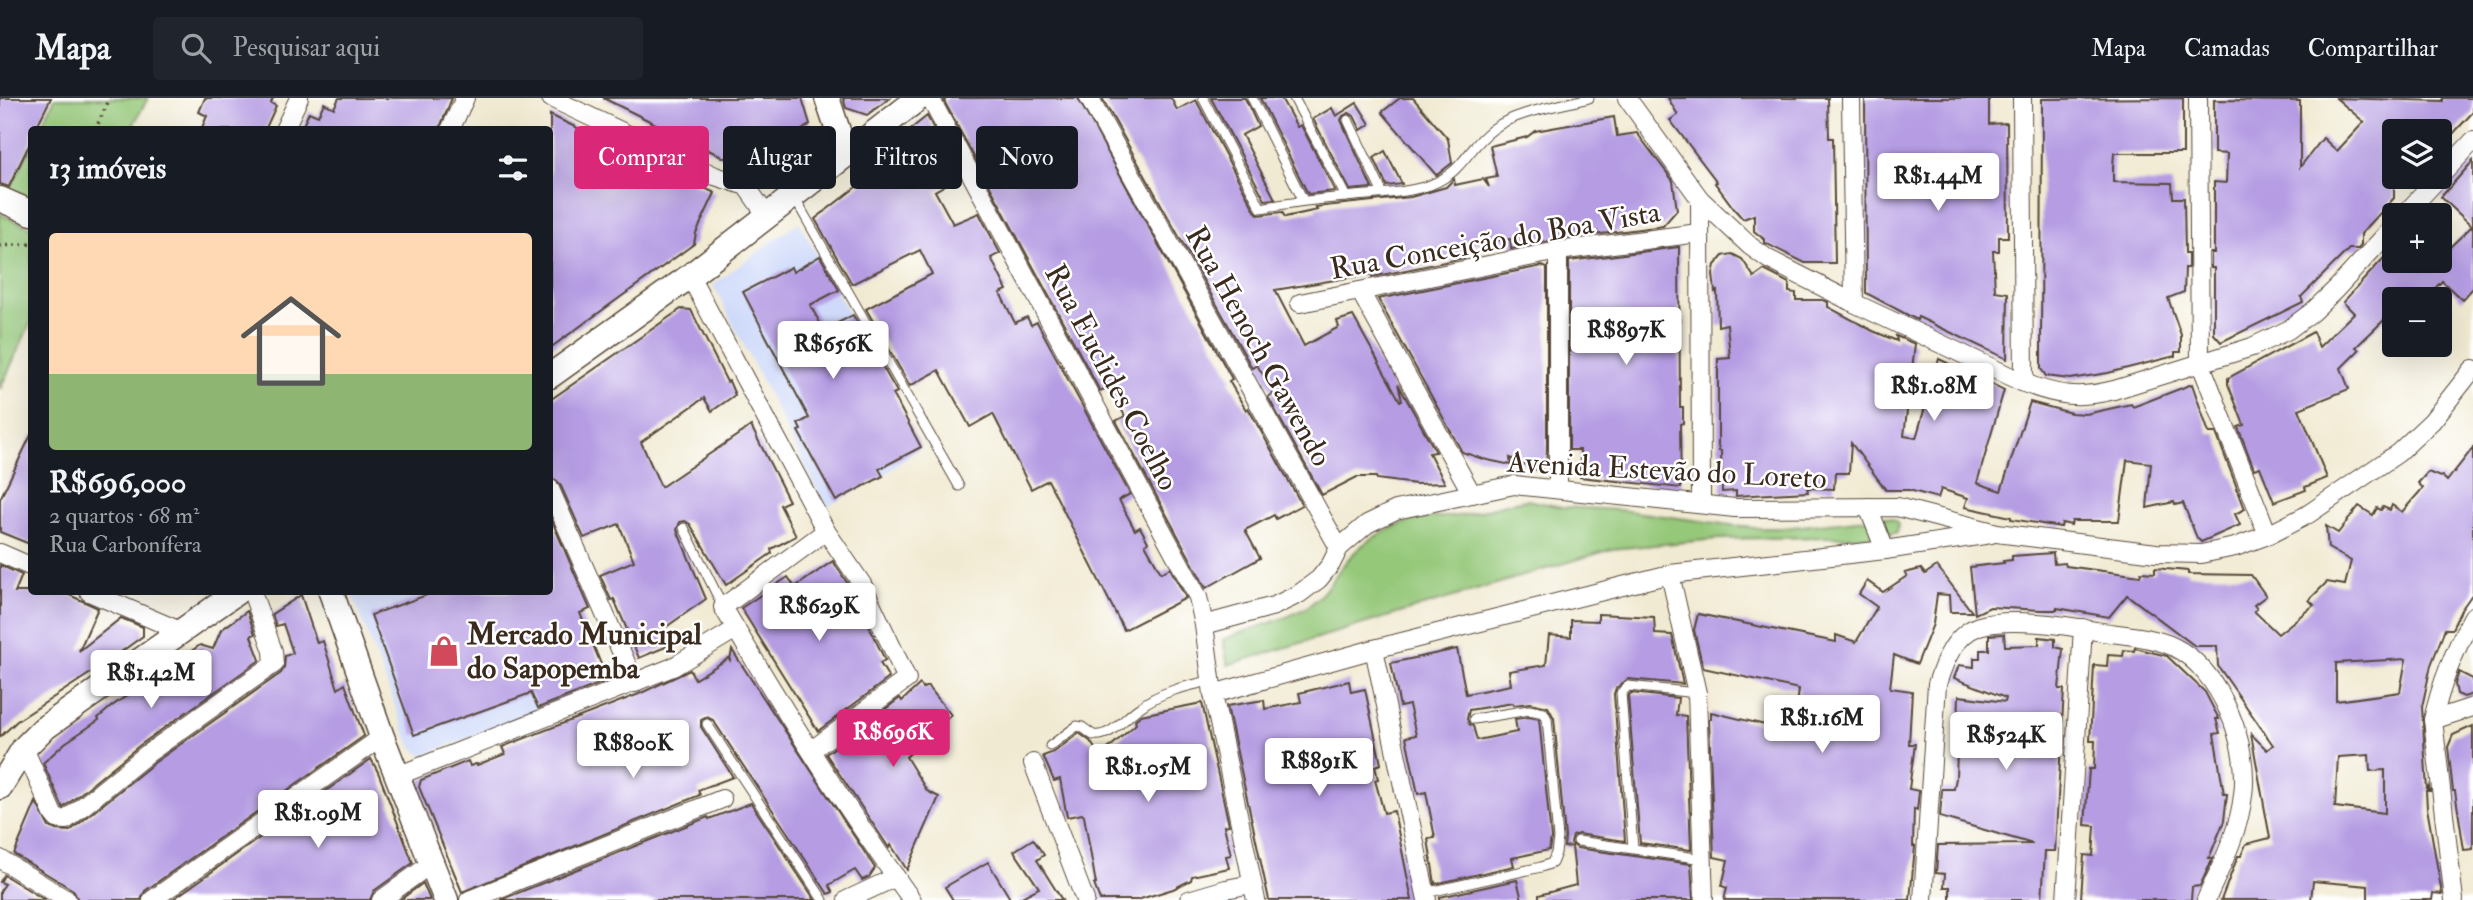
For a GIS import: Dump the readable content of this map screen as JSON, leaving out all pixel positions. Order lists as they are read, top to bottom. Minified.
{"streets":{"street":["Rua Conceição do Boa Vista","Rua Henoch Gawendo","Rua Euclides Coelho","Avenida Estevão do Loreto"]},"crossings":[["Rua Henoch Gawendo","Avenida Estevão do Loreto"],["Rua Euclides Coelho","Avenida Estevão do Loreto"]],"places":{"shop":["Mercado Municipal do Sapopemba"]},"page":{"header":"Mapa","search":"Pesquisar aqui","nav":["Mapa","Camadas","Compartilhar"],"map_buttons":["+","−"],"chip":["Comprar","Alugar","Filtros","Novo"],"heading":"13 imóveis","price":["R$1.44M","R$897K","R$656K","R$1.08M","R$629K","R$1.42M","R$1.16M","R$696K","R$524K","R$800K","R$891K","R$1.05M","R$1.09M"],"list":[{"name":"R$696,000","note":"2 quartos · 68 m² · Rua Carbonífera"}]}}
